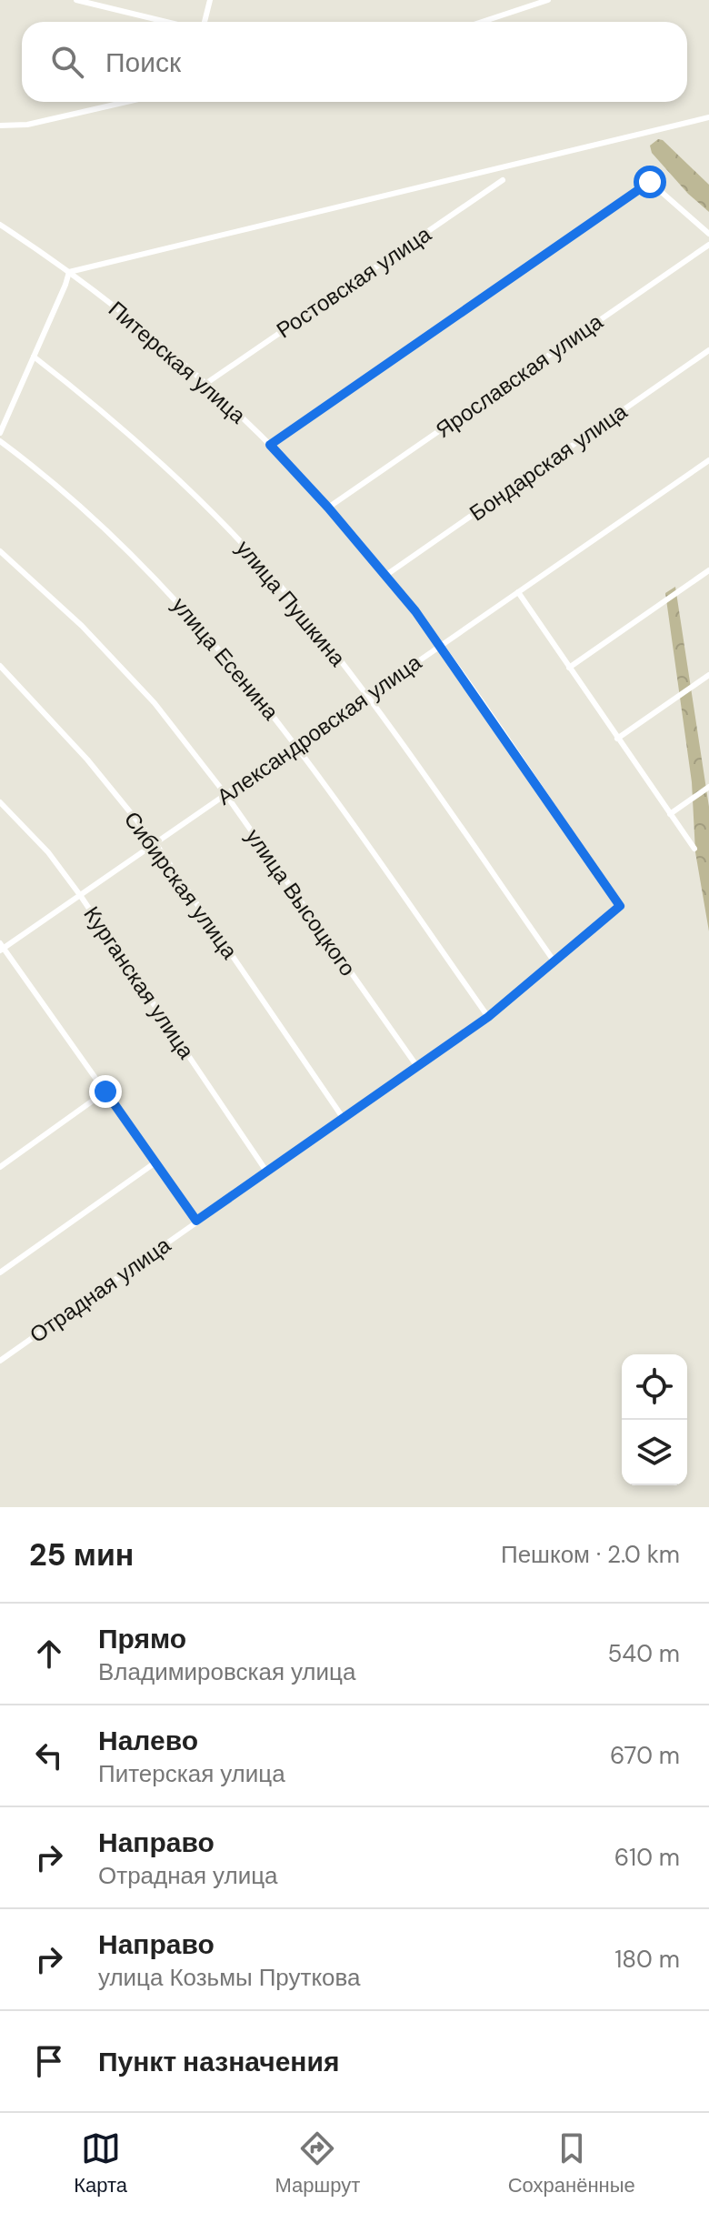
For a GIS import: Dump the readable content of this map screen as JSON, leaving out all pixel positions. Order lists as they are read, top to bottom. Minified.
{"streets":{"street":["Ростовская улица","Питерская улица","Ярославская улица","Бондарская улица","улица Пушкина","улица Есенина","Александровская улица","Сибирская улица","улица Высоцкого","Курганская улица","Отрадная улица"]},"crossings":[["Ростовская улица","Питерская улица"],["Питерская улица","Ярославская улица"],["Питерская улица","Бондарская улица"],["Питерская улица","Александровская улица"],["Питерская улица","Отрадная улица"],["улица Пушкина","Александровская улица"],["улица Пушкина","Отрадная улица"],["улица Есенина","Александровская улица"],["улица Есенина","Отрадная улица"],["Александровская улица","Сибирская улица"],["Александровская улица","улица Высоцкого"],["Александровская улица","Курганская улица"],["Сибирская улица","Отрадная улица"],["улица Высоцкого","Отрадная улица"],["Курганская улица","Отрадная улица"]],"page":{"search":"Поиск","heading":["25 мин","Пешком · 2.0 km"],"list":[["Прямо","Владимировская улица","540 m"],["Налево","Питерская улица","670 m"],["Направо","Отрадная улица","610 m"],["Направо","улица Козьмы Пруткова","180 m"],"Пункт назначения"],"nav":["Карта","Маршрут","Сохранённые"]}}
